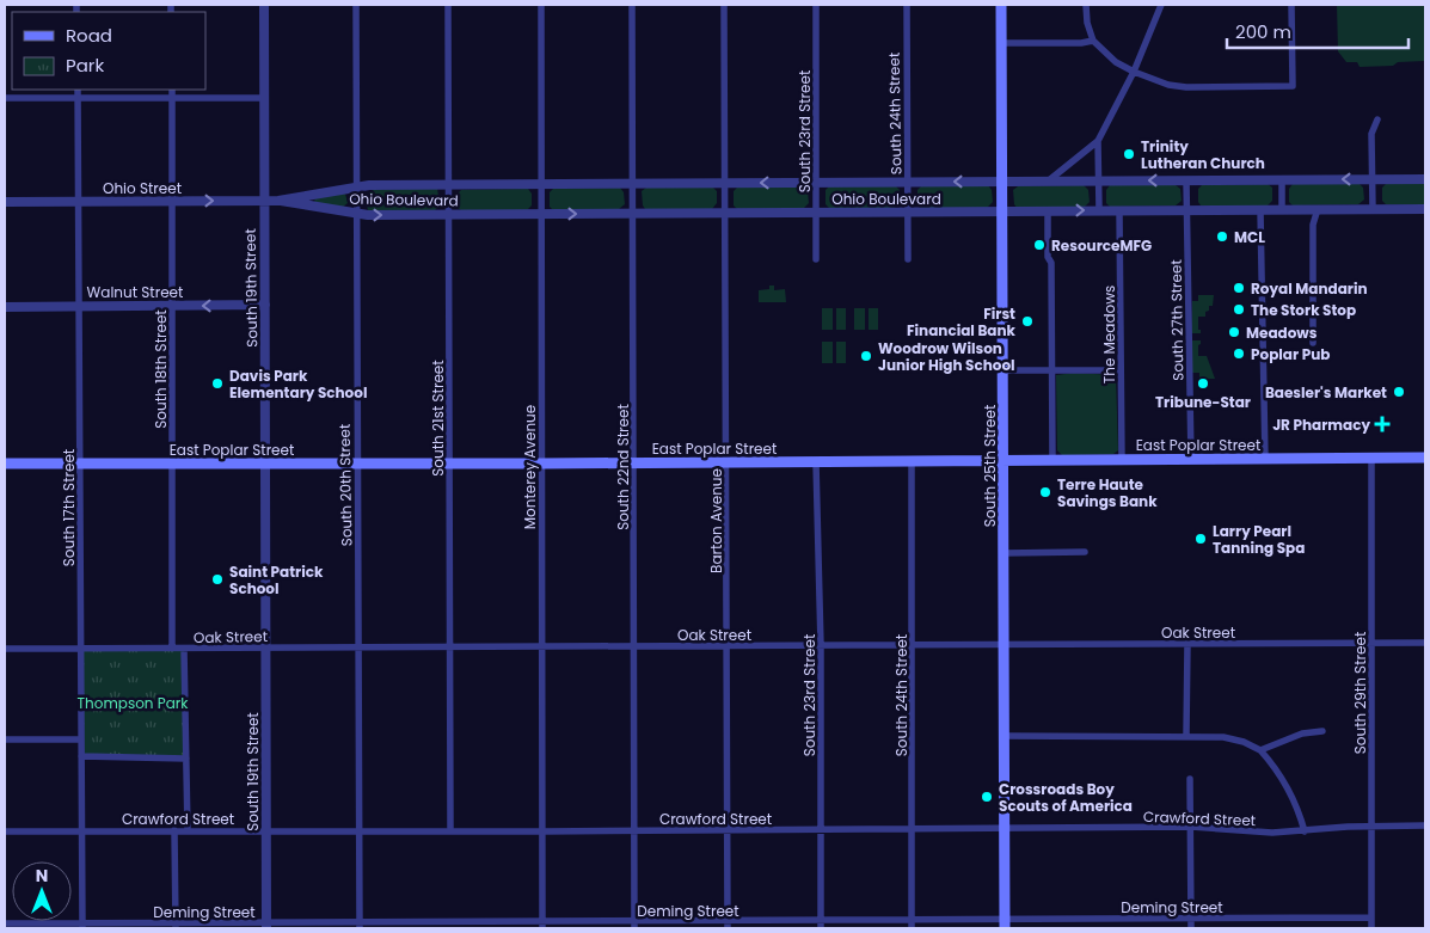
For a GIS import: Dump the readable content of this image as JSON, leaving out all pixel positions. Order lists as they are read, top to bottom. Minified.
{"streets":{"main road":["East Poplar Street","South 25th Street"],"street":["South 24th Street","South 23rd Street","Ohio Street","Ohio Boulevard","South 19th Street","Walnut Street","South 27th Street","The Meadows","South 18th Street","South 21st Street","Monterey Avenue","South 22nd Street","South 20th Street","South 17th Street","Barton Avenue","Oak Street","South 29th Street","Crawford Street","Deming Street"]},"crossings":[["South 24th Street","Ohio Boulevard"],["South 24th Street","East Poplar Street"],["South 24th Street","Oak Street"],["South 24th Street","Crawford Street"],["South 24th Street","Deming Street"],["South 23rd Street","Ohio Boulevard"],["South 23rd Street","East Poplar Street"],["South 23rd Street","Oak Street"],["South 23rd Street","Crawford Street"],["South 23rd Street","Deming Street"],["Ohio Street","Ohio Boulevard"],["Ohio Street","South 19th Street"],["Ohio Street","South 18th Street"],["Ohio Street","South 17th Street"],["Ohio Boulevard","South 27th Street"],["Ohio Boulevard","The Meadows"],["Ohio Boulevard","South 21st Street"],["Ohio Boulevard","South 25th Street"],["Ohio Boulevard","Monterey Avenue"],["Ohio Boulevard","South 22nd Street"],["Ohio Boulevard","South 20th Street"],["Ohio Boulevard","Barton Avenue"],["South 19th Street","Walnut Street"],["South 19th Street","East Poplar Street"],["South 19th Street","Oak Street"],["South 19th Street","Crawford Street"],["South 19th Street","Deming Street"],["Walnut Street","South 18th Street"],["Walnut Street","South 17th Street"],["South 27th Street","East Poplar Street"],["The Meadows","East Poplar Street"],["South 18th Street","East Poplar Street"],["South 18th Street","Oak Street"],["South 21st Street","East Poplar Street"],["South 21st Street","Oak Street"],["South 21st Street","Crawford Street"],["East Poplar Street","South 25th Street"],["East Poplar Street","Monterey Avenue"],["East Poplar Street","South 22nd Street"],["East Poplar Street","South 20th Street"],["East Poplar Street","South 17th Street"],["East Poplar Street","Barton Avenue"],["East Poplar Street","South 29th Street"],["South 25th Street","Oak Street"],["South 25th Street","Crawford Street"],["South 25th Street","Deming Street"],["Monterey Avenue","Oak Street"],["Monterey Avenue","Crawford Street"],["Monterey Avenue","Deming Street"],["South 22nd Street","Oak Street"],["South 22nd Street","Crawford Street"],["South 22nd Street","Deming Street"],["South 20th Street","Oak Street"],["South 20th Street","Crawford Street"],["South 20th Street","Deming Street"],["South 17th Street","Oak Street"],["South 17th Street","Crawford Street"],["South 17th Street","Deming Street"],["Barton Avenue","Oak Street"],["Barton Avenue","Crawford Street"],["Barton Avenue","Deming Street"],["Oak Street","South 29th Street"],["South 29th Street","Crawford Street"],["South 29th Street","Deming Street"]],"one_way":["Walnut Street"],"parks":["Thompson Park"],"places":{"other":["Trinity Lutheran Church","MCL","ResourceMFG","Royal Mandarin","The Stork Stop","First Financial Bank","Meadows","Poplar Pub","Woodrow Wilson Junior High School","Davis Park Elementary School","Tribune-Star","Baesler's Market","Terre Haute Savings Bank","Larry Pearl Tanning Spa","Saint Patrick School","Crossroads Boy Scouts of America"],"health":["JR Pharmacy"]},"legend":["Road","Park"],"scale_bar":"200 m","north":"top"}
